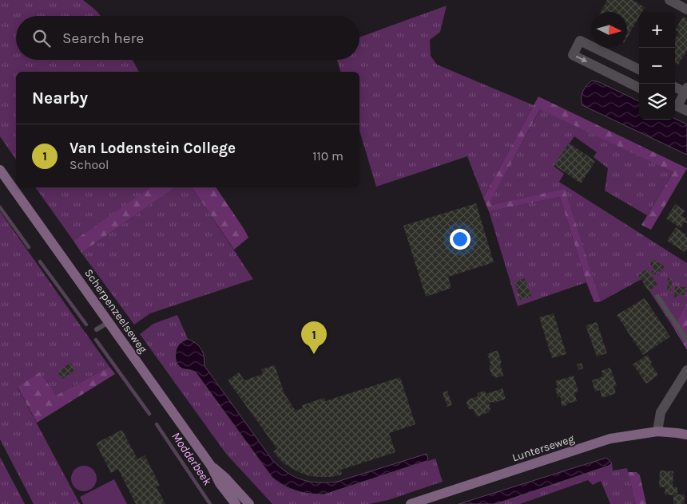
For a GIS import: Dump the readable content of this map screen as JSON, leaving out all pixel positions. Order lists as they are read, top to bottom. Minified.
{"streets":{"main road":["Scherpenzeelseweg","Lunterseweg"]},"water":["Modderbeek"],"north":"right","page":{"map_buttons":["+","−"],"search":"Search here","heading":"Nearby","list":[{"mark":"1","name":"Van Lodenstein College","note":"School","value":"110 m"}],"pins":"1"}}
